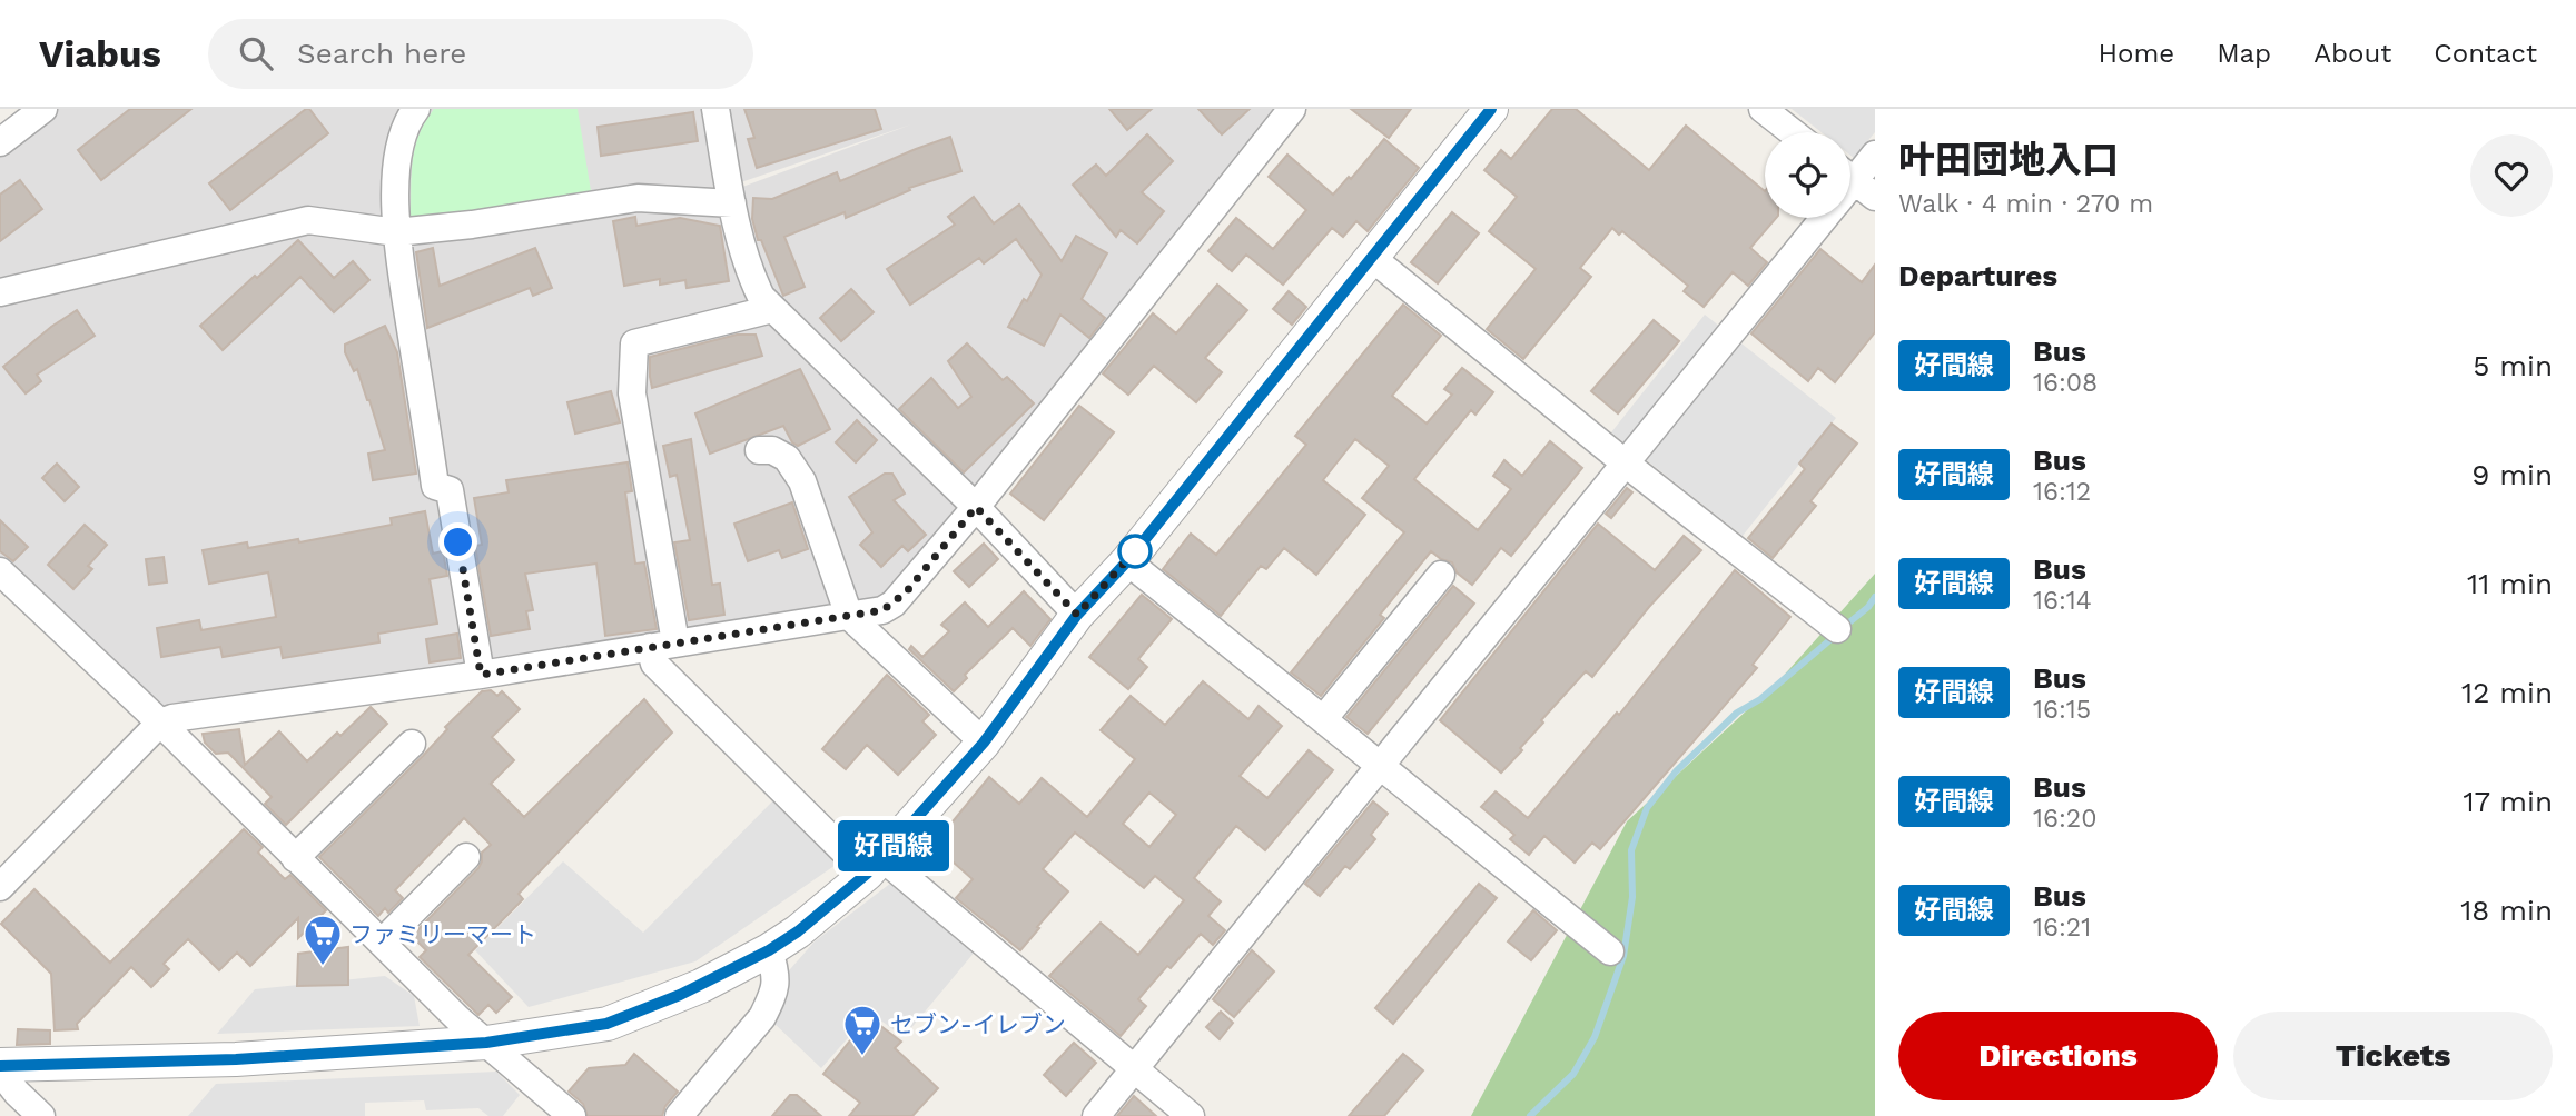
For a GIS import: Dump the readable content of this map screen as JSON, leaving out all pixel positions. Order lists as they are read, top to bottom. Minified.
{"places":{"supermarket":["ファミリーマート","セブン-イレブン"]},"lines":["bus line 好間線"],"page":{"header":"Viabus","search":"Search here","nav":["Home","Map","About","Contact"],"on_map":"好間線","heading":[["叶田団地入口","Walk · 4 min · 270 m"],"Departures"],"list":[{"mark":"好間線","name":"Bus","note":"16:08","value":"5 min"},{"mark":"好間線","name":"Bus","note":"16:12","value":"9 min"},{"mark":"好間線","name":"Bus","note":"16:14","value":"11 min"},{"mark":"好間線","name":"Bus","note":"16:15","value":"12 min"},{"mark":"好間線","name":"Bus","note":"16:20","value":"17 min"},{"mark":"好間線","name":"Bus","note":"16:21","value":"18 min"}],"buttons":["Directions","Tickets"]}}
